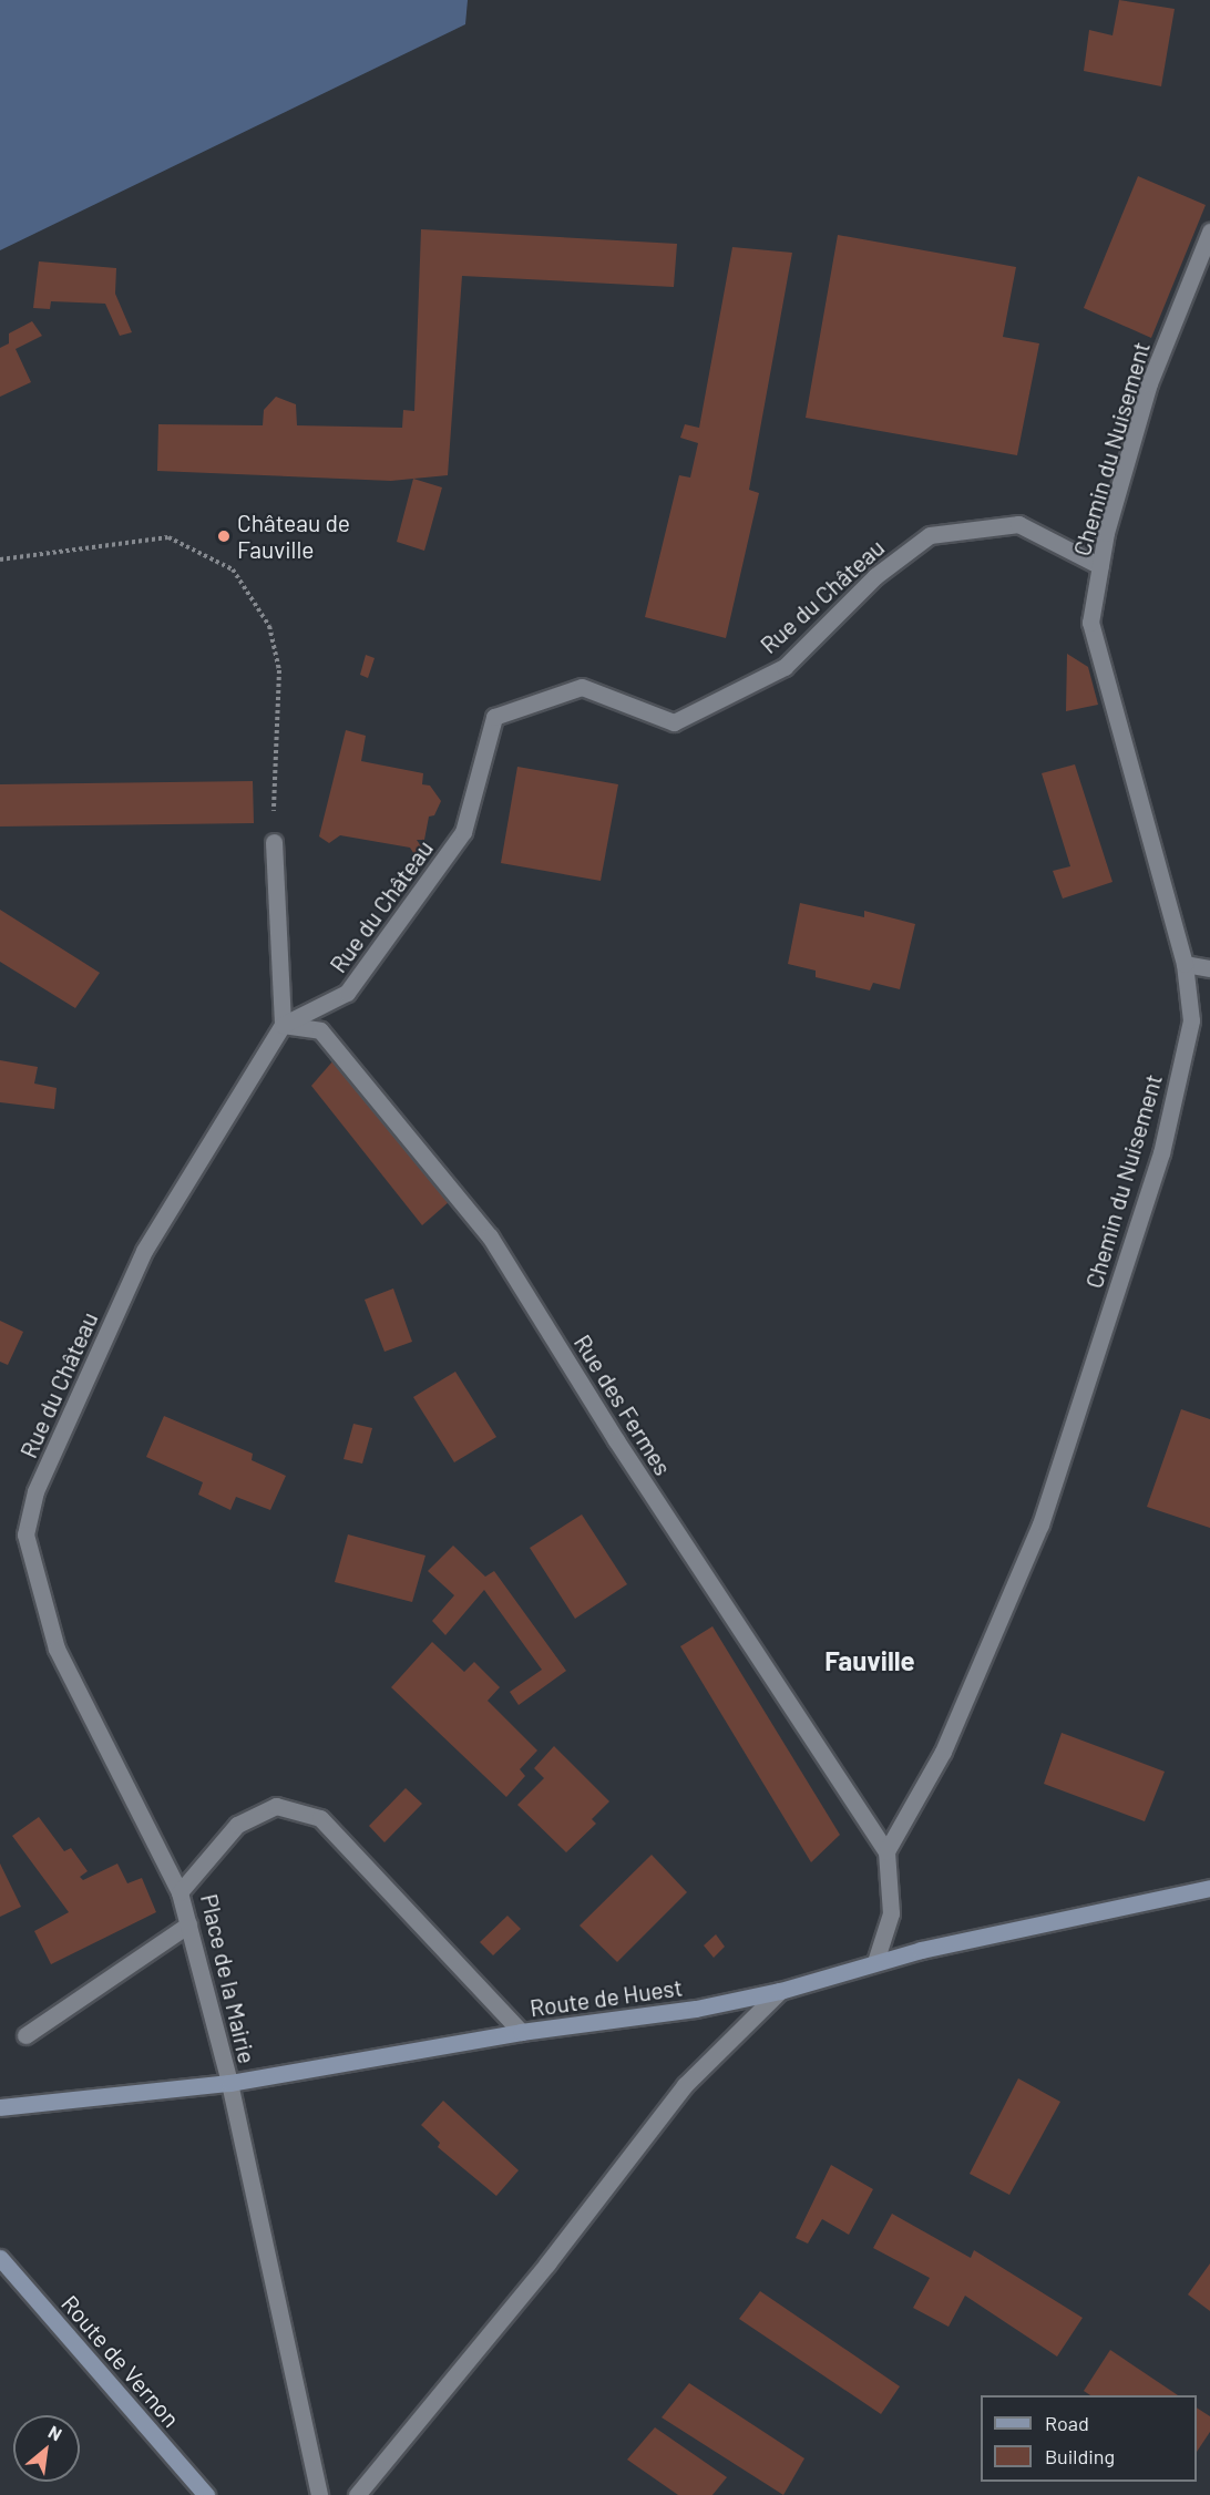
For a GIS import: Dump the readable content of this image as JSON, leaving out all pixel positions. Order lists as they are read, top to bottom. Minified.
{"streets":{"main road":["Route de Huest","Route de Vernon"],"street":["Chemin du Nuisement","Rue du Château","Rue des Fermes","Place de la Mairie"]},"crossings":[["Chemin du Nuisement","Rue du Château"],["Chemin du Nuisement","Rue des Fermes"],["Rue du Château","Rue des Fermes"],["Rue du Château","Place de la Mairie"],["Place de la Mairie","Route de Huest"]],"districts":["Fauville"],"places":["Château de Fauville"],"legend":["Road","Building"],"north":"top right"}
